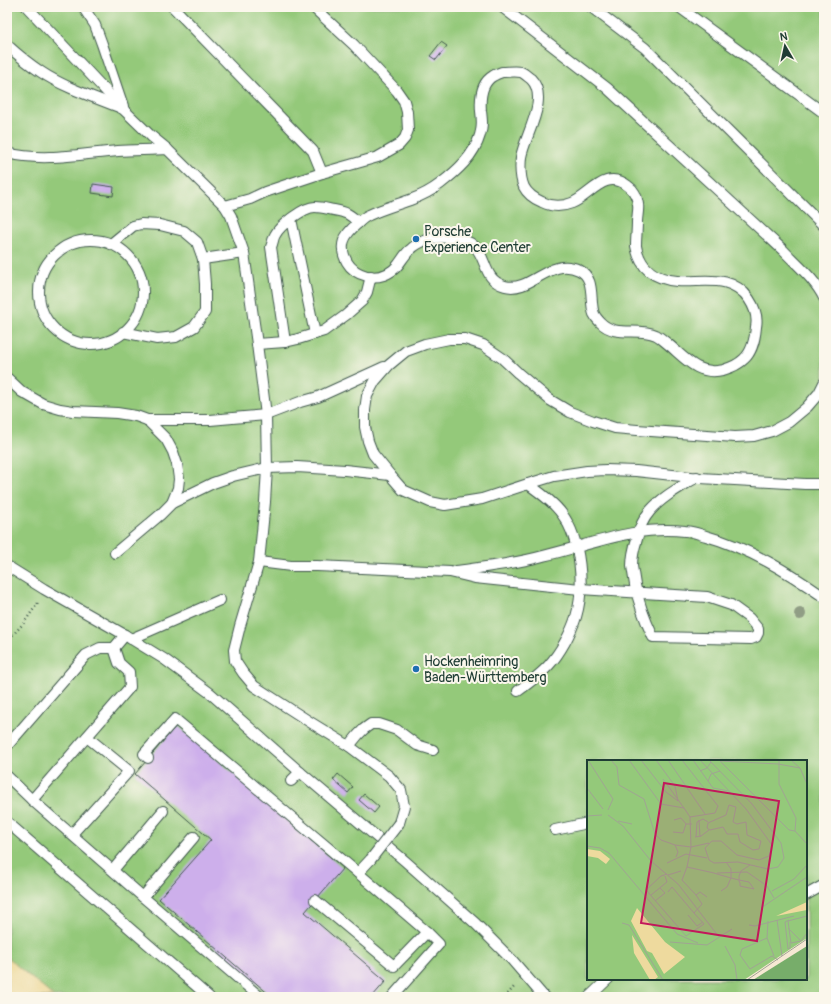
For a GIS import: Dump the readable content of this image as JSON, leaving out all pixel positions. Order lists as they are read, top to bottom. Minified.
{"places":["Porsche Experience Center","Hockenheimring Baden-Württemberg"],"north":"top"}
